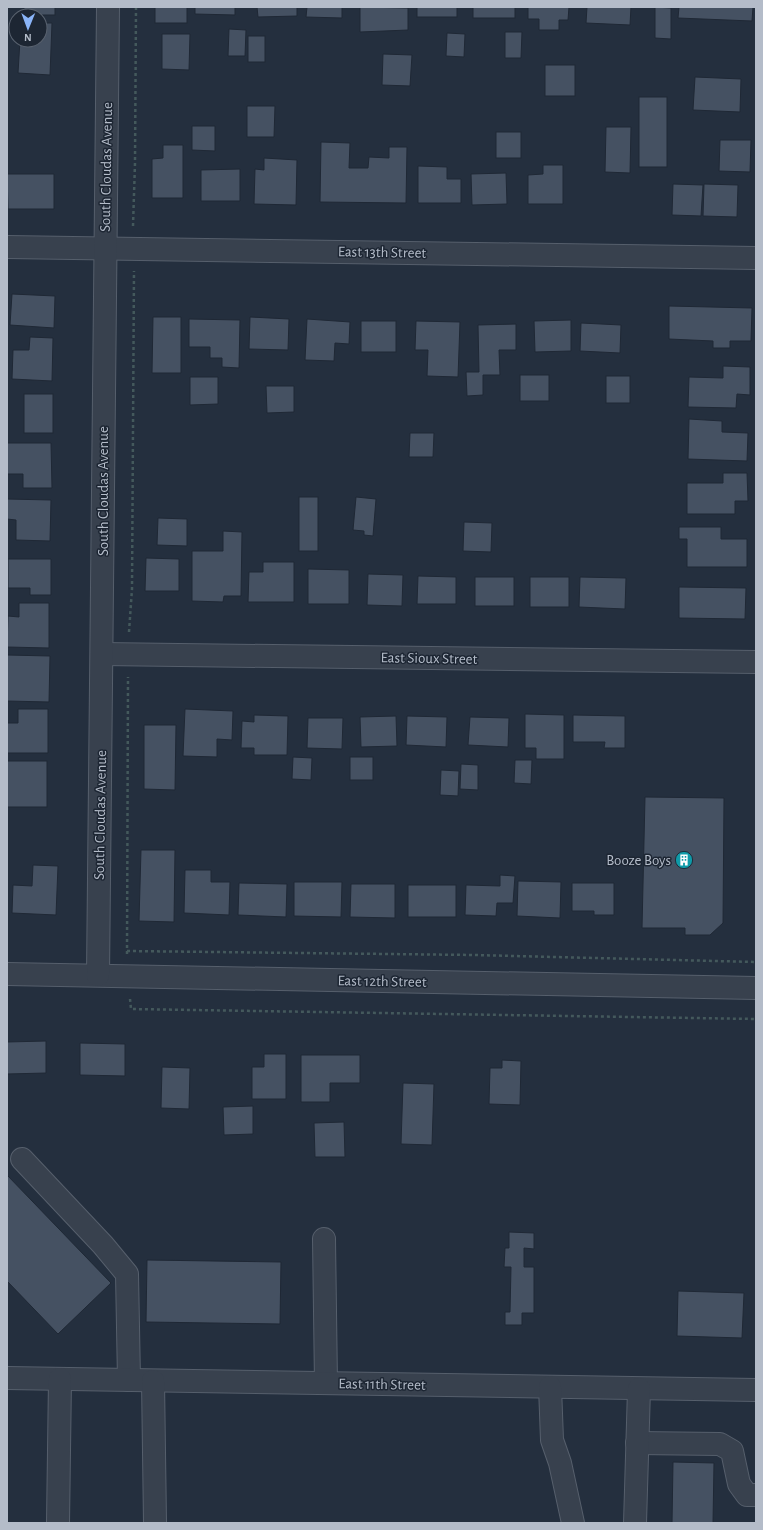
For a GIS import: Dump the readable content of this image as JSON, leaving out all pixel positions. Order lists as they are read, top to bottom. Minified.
{"streets":{"street":["South Cloudas Avenue","East 13th Street","East Sioux Street","East 12th Street","East 11th Street"]},"crossings":[["South Cloudas Avenue","East 13th Street"],["South Cloudas Avenue","East Sioux Street"],["South Cloudas Avenue","East 12th Street"]],"places":{"building":["Booze Boys"]},"north":"bottom"}
